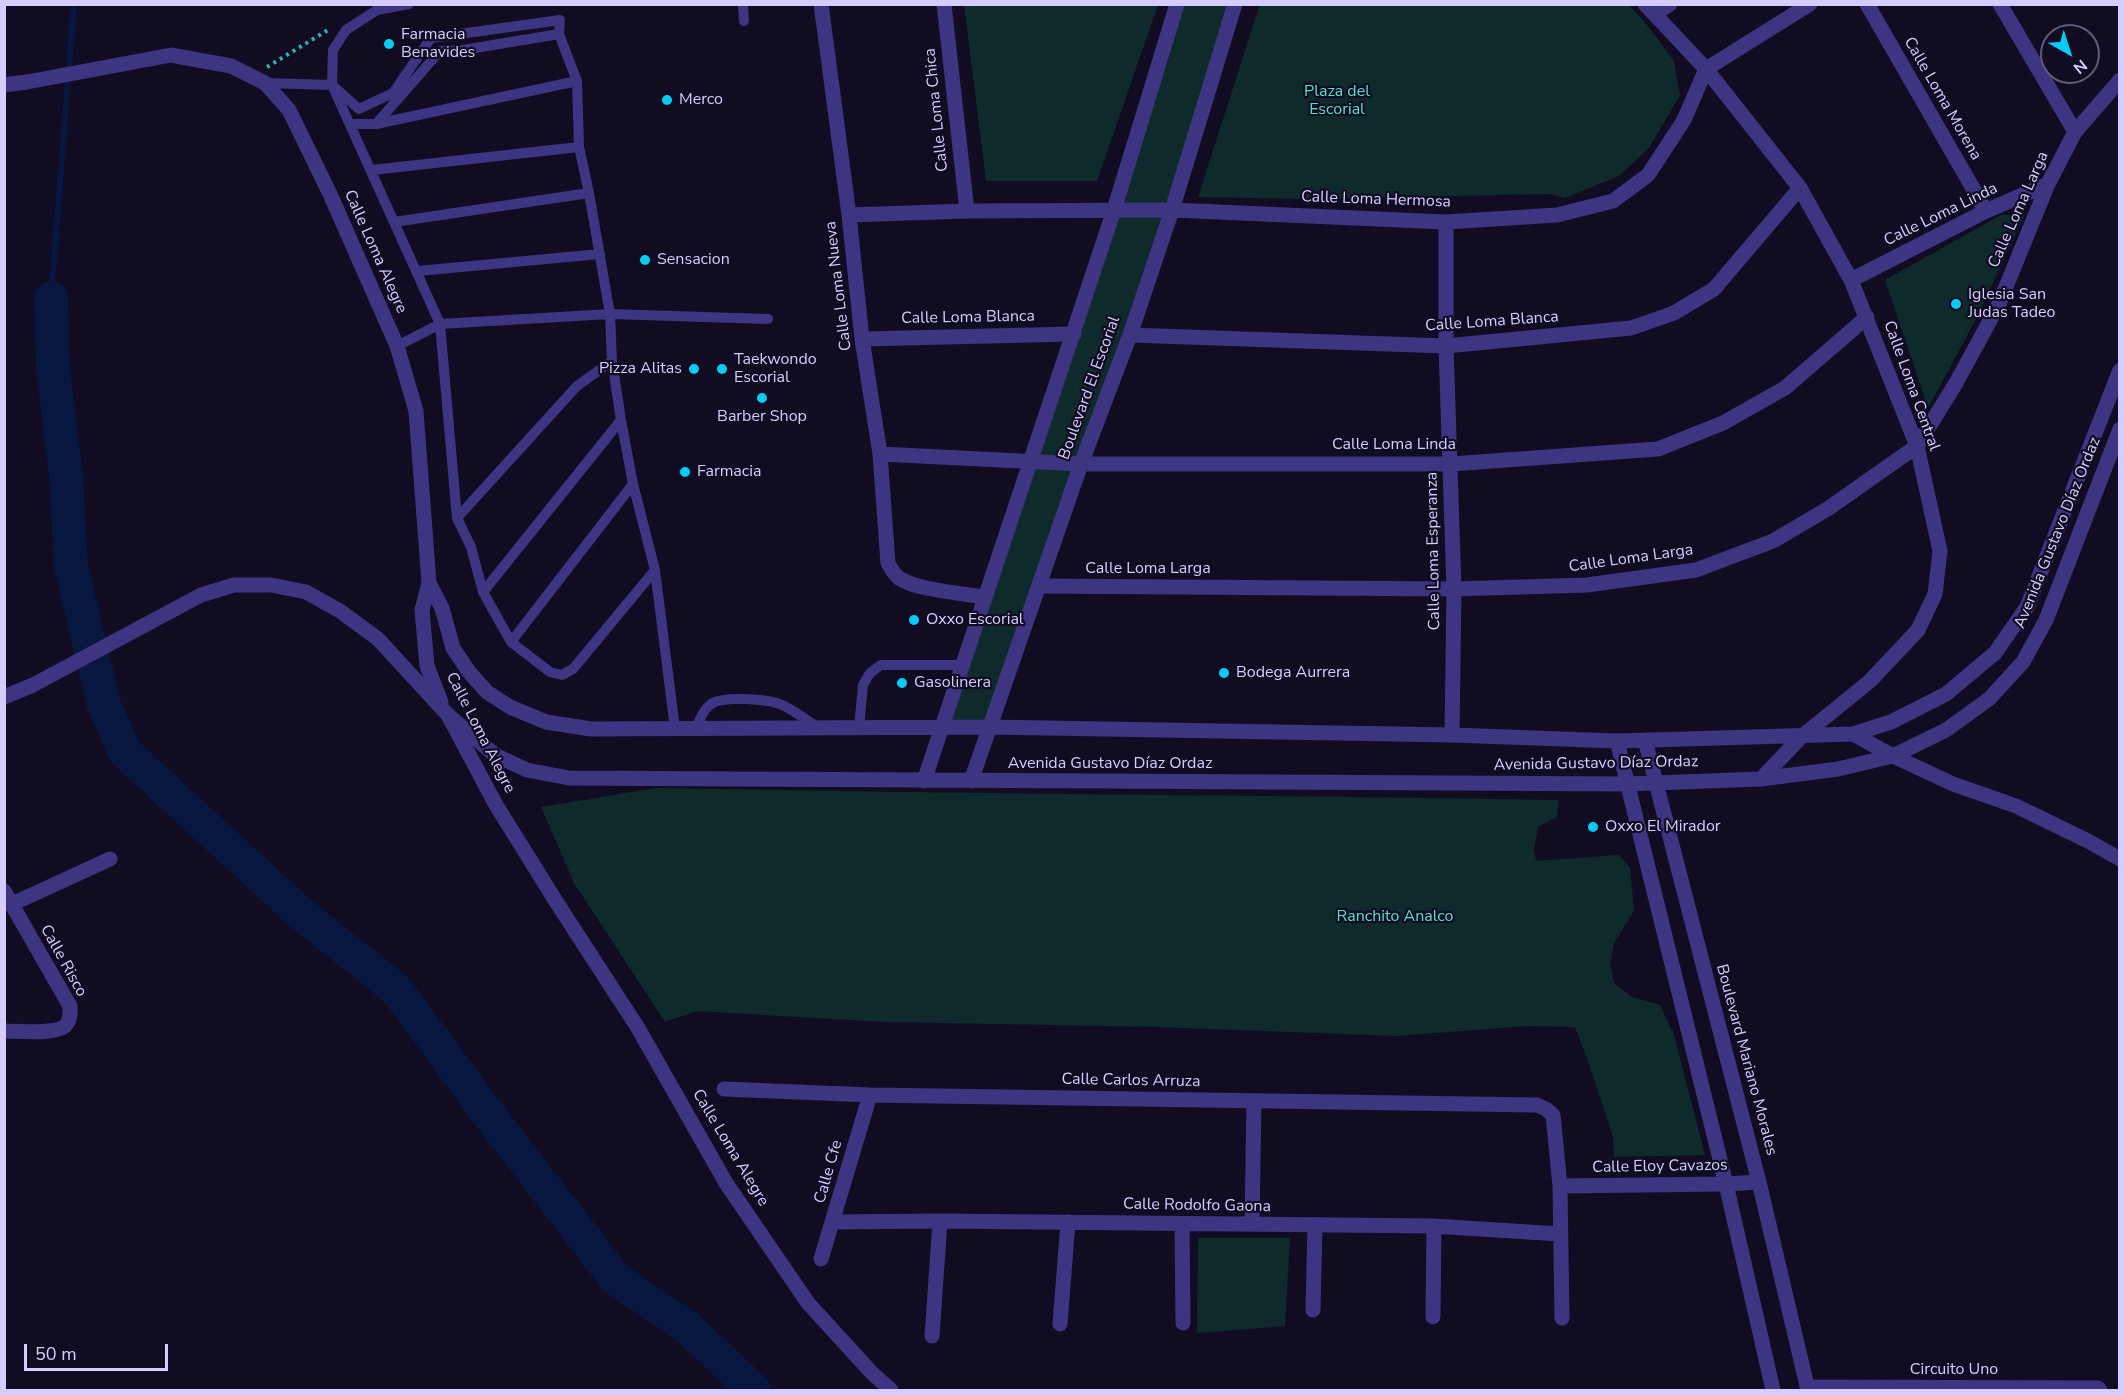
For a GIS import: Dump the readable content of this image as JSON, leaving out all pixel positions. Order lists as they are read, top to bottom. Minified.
{"streets":{"street":["Calle Loma Morena","Calle Loma Chica","Calle Loma Hermosa","Calle Loma Larga","Calle Loma Linda","Calle Loma Alegre","Calle Loma Nueva","Calle Loma Blanca","Calle Loma Central","Boulevard El Escorial","Avenida Gustavo Díaz Ordaz","Calle Loma Esperanza","Calle Risco","Boulevard Mariano Morales","Calle Carlos Arruza","Calle Eloy Cavazos","Calle Cfe","Calle Rodolfo Gaona","Circuito Uno"]},"crossings":[["Calle Loma Morena","Calle Loma Linda"],["Calle Loma Chica","Calle Loma Hermosa"],["Calle Loma Hermosa","Calle Loma Nueva"],["Calle Loma Hermosa","Calle Loma Central"],["Calle Loma Hermosa","Boulevard El Escorial"],["Calle Loma Hermosa","Calle Loma Esperanza"],["Calle Loma Larga","Calle Loma Linda"],["Calle Loma Larga","Calle Loma Central"],["Calle Loma Larga","Boulevard El Escorial"],["Calle Loma Larga","Calle Loma Esperanza"],["Calle Loma Linda","Calle Loma Nueva"],["Calle Loma Linda","Calle Loma Central"],["Calle Loma Linda","Boulevard El Escorial"],["Calle Loma Linda","Calle Loma Esperanza"],["Calle Loma Alegre","Avenida Gustavo Díaz Ordaz"],["Calle Loma Nueva","Calle Loma Blanca"],["Calle Loma Nueva","Boulevard El Escorial"],["Calle Loma Blanca","Calle Loma Central"],["Calle Loma Blanca","Boulevard El Escorial"],["Calle Loma Blanca","Calle Loma Esperanza"],["Calle Loma Central","Avenida Gustavo Díaz Ordaz"],["Boulevard El Escorial","Avenida Gustavo Díaz Ordaz"],["Avenida Gustavo Díaz Ordaz","Calle Loma Esperanza"],["Avenida Gustavo Díaz Ordaz","Boulevard Mariano Morales"],["Boulevard Mariano Morales","Calle Eloy Cavazos"],["Boulevard Mariano Morales","Circuito Uno"],["Calle Carlos Arruza","Calle Eloy Cavazos"],["Calle Carlos Arruza","Calle Cfe"],["Calle Cfe","Calle Rodolfo Gaona"]],"parks":["Plaza del Escorial","Ranchito Analco"],"places":["Farmacia Benavides","Merco","Sensacion","Iglesia San Judas Tadeo","Pizza Alitas","Taekwondo Escorial","Barber Shop","Farmacia","Oxxo Escorial","Bodega Aurrera","Gasolinera","Oxxo El Mirador"],"scale_bar":"50 m","north":"bottom right"}
